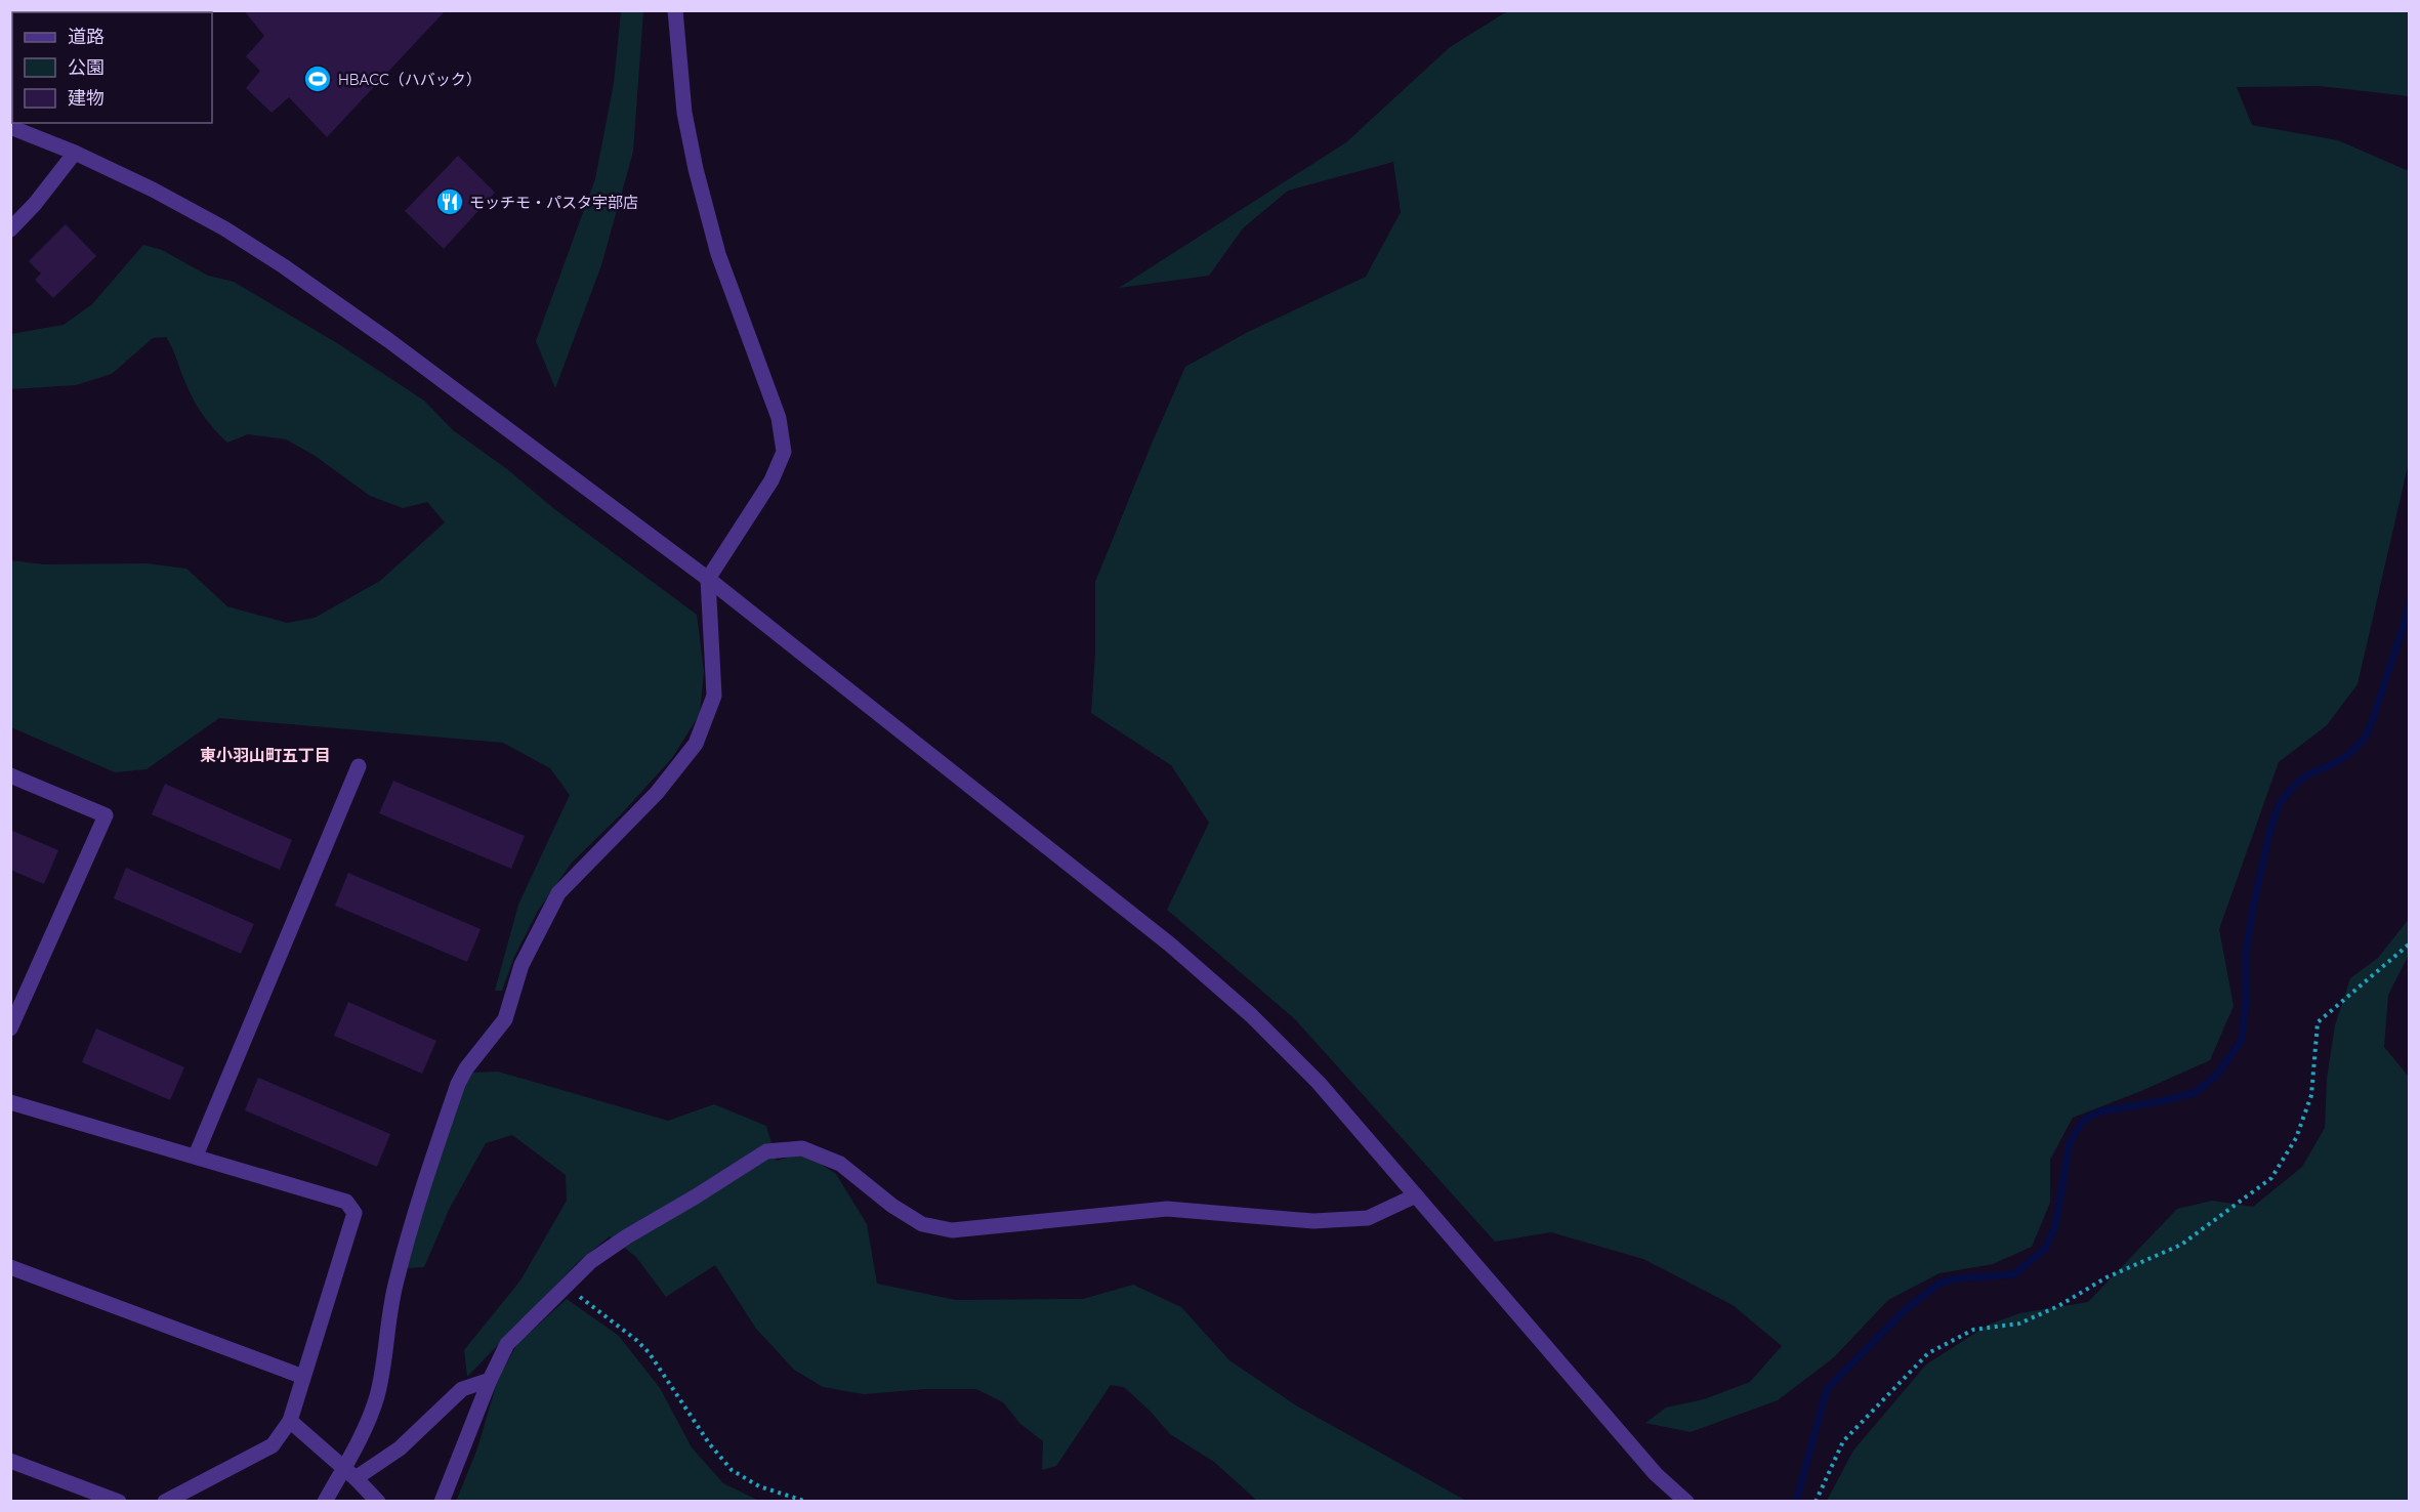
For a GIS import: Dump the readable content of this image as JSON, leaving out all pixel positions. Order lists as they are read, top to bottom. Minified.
{"districts":["東小羽山町五丁目"],"places":{"sports":["HBACC（ハバック）"],"restaurant":["モッチモ・パスタ宇部店"]},"legend":["道路","公園","建物"]}
